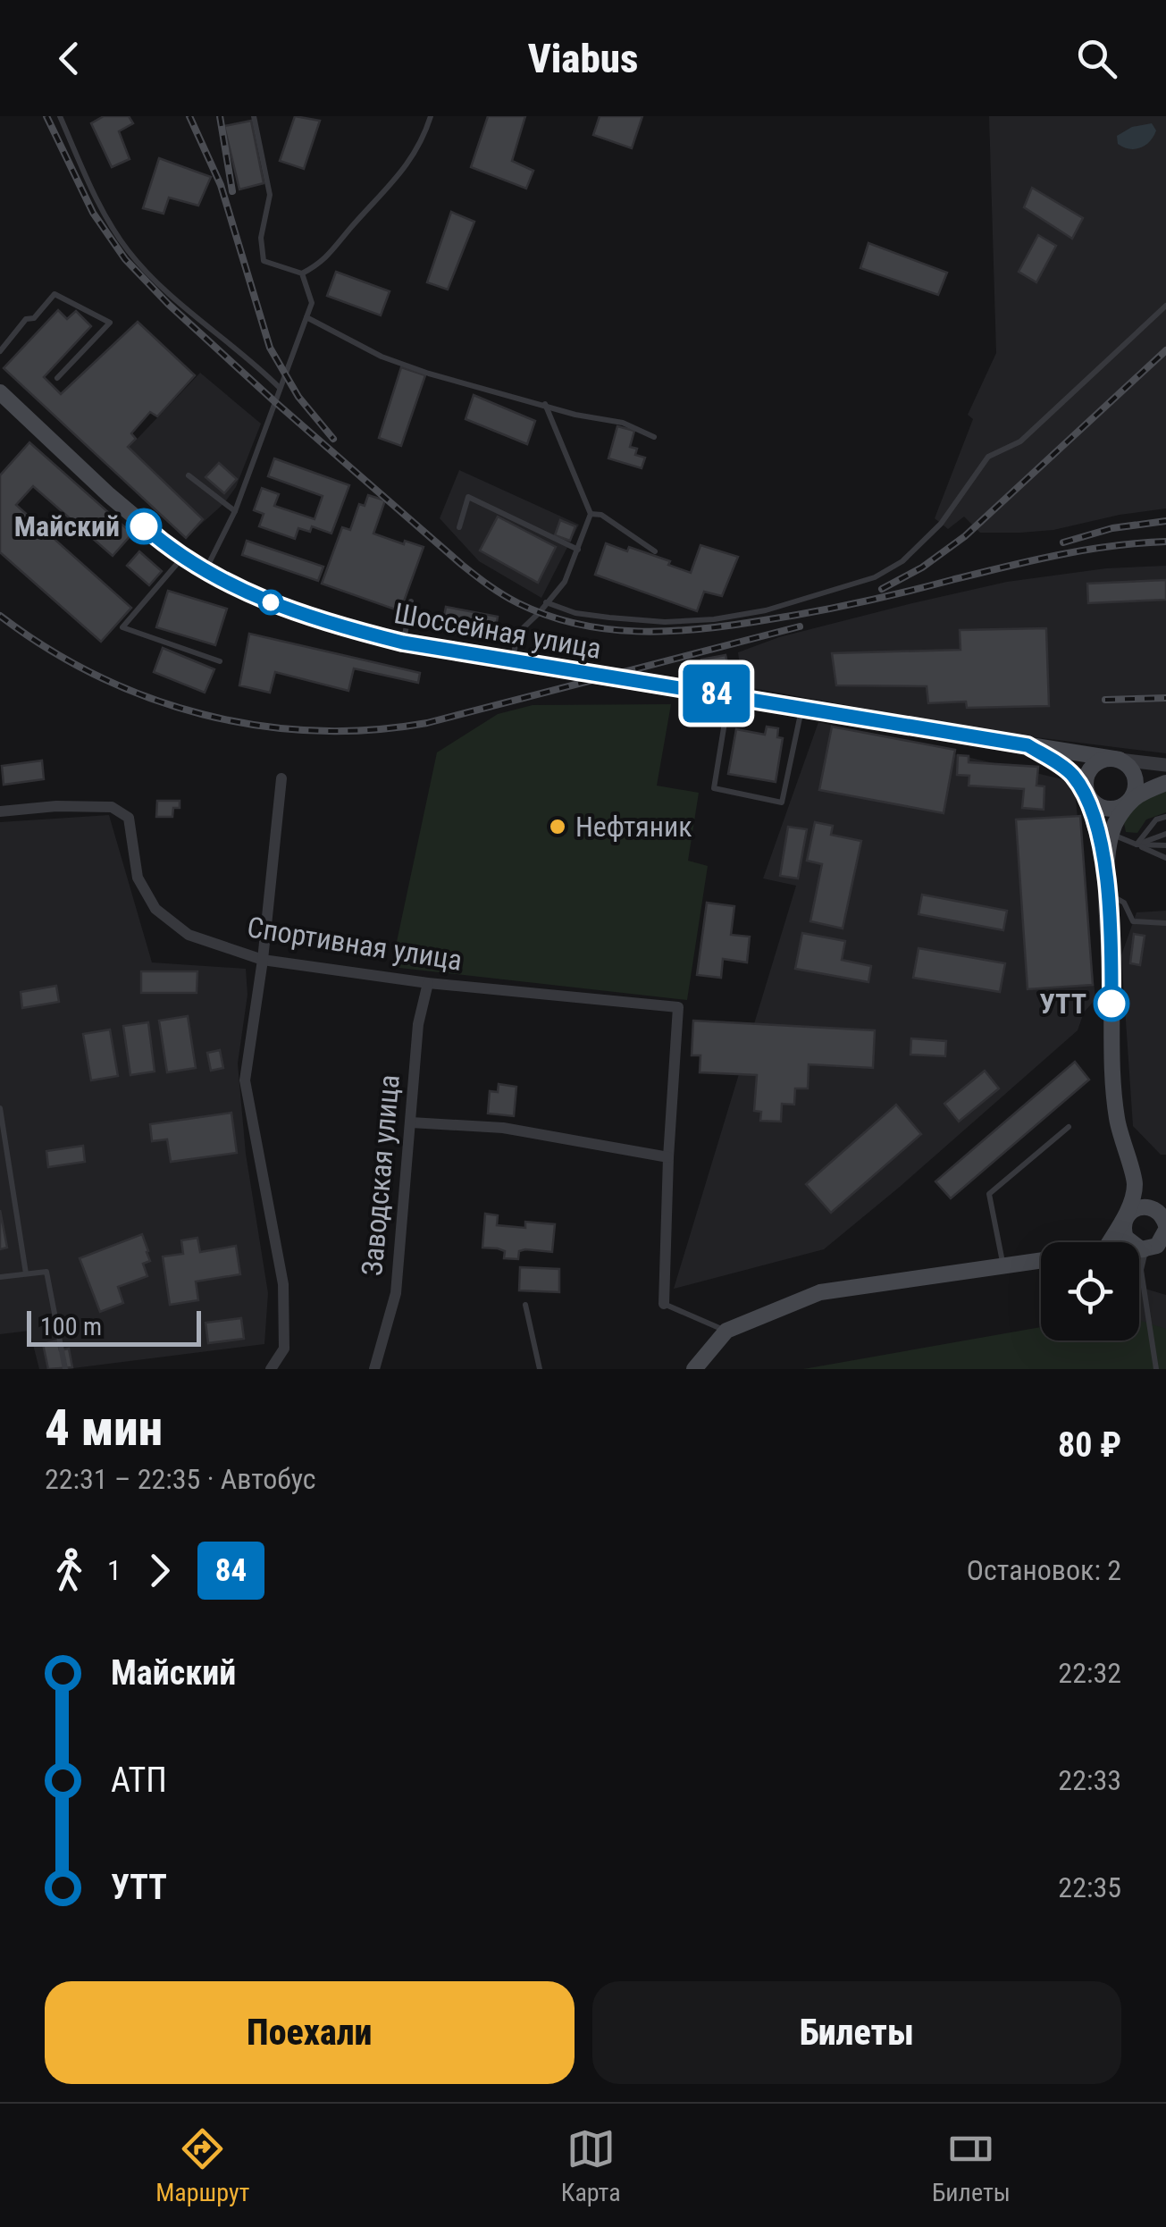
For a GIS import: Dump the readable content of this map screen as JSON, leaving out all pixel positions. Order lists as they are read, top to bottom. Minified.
{"streets":{"main road":["Шоссейная улица"],"street":["Спортивная улица","Заводская улица"]},"crossings":[["Спортивная улица","Заводская улица"]],"places":["Майский","Нефтяник","УТТ"],"lines":["bus line 84"],"scale_bar":"100 m","page":{"header":"Viabus","on_map":"84","scale":"100 m","heading":["4 мин","22:31 – 22:35 · Автобус","80 ₽"],"legs":["1","84","Остановок: 2"],"list":[{"name":"Майский","value":"22:32"},{"name":"АТП","value":"22:33"},{"name":"УТТ","value":"22:35"}],"buttons":["Поехали","Билеты"],"tabs":["Маршрут","Карта","Билеты"]}}
